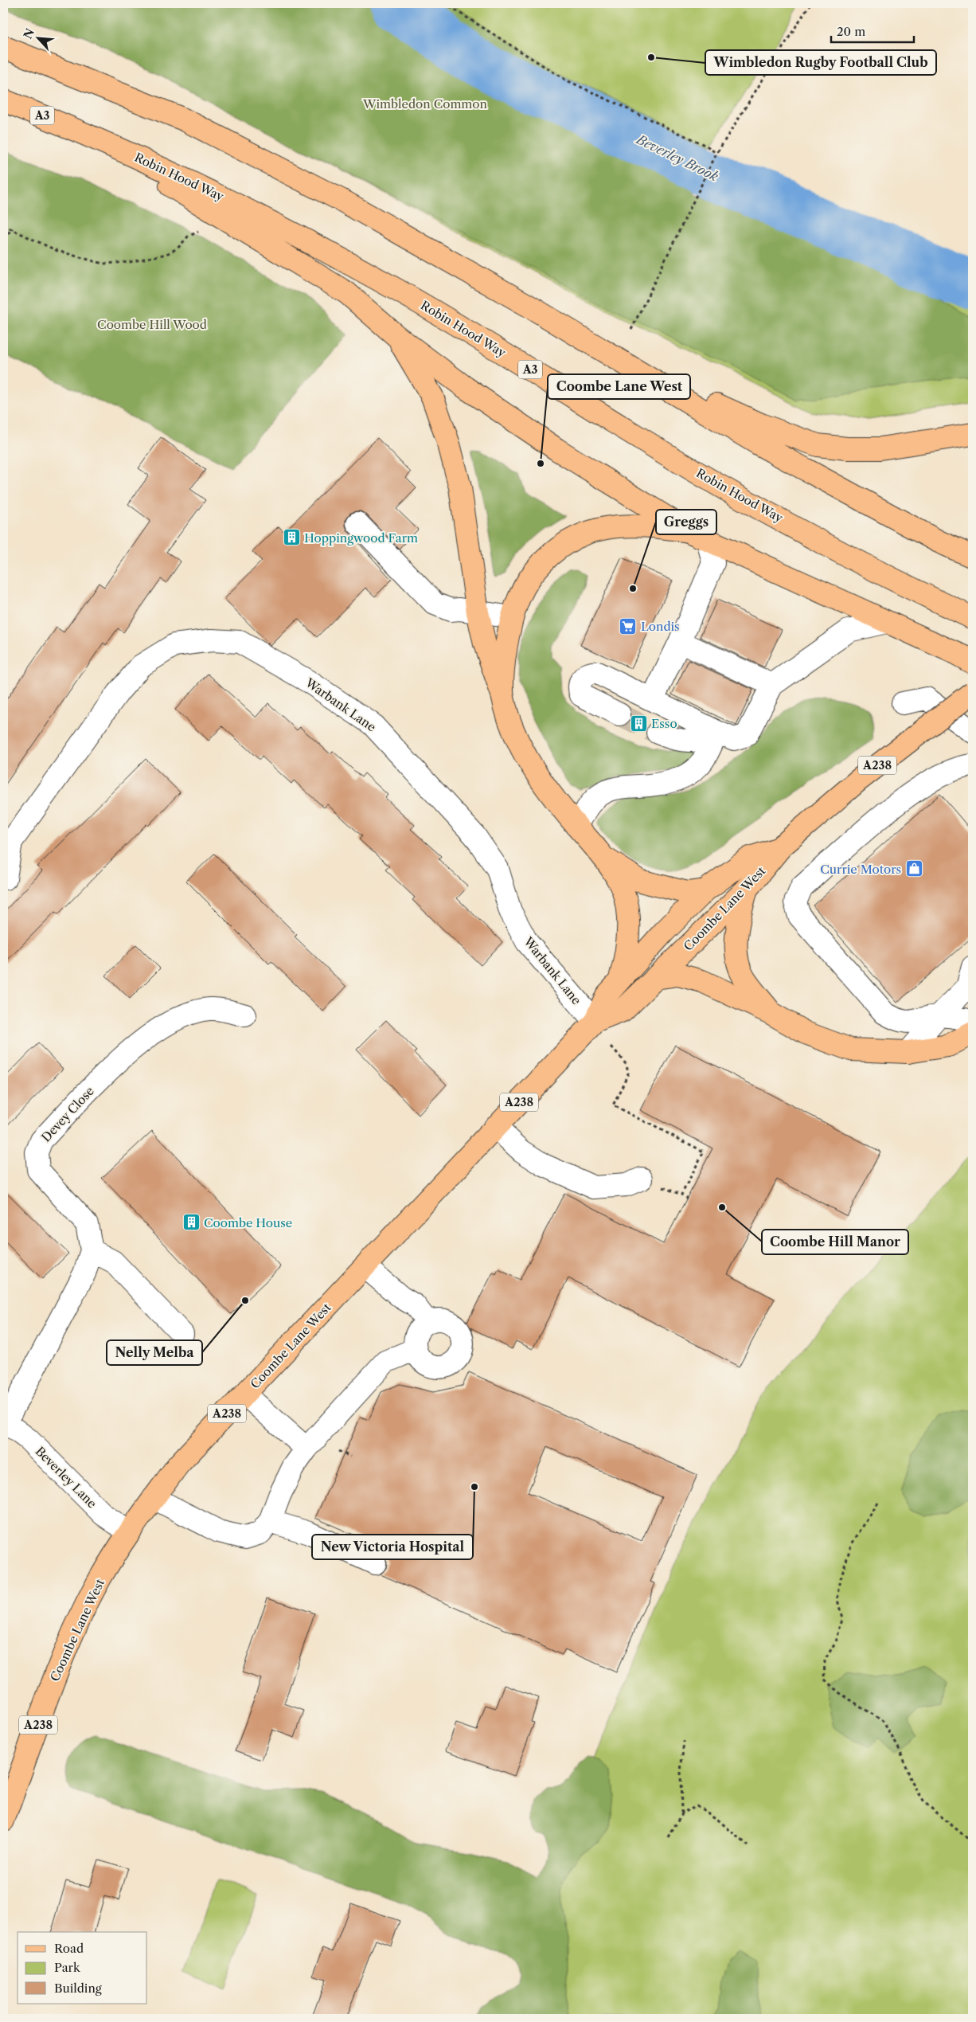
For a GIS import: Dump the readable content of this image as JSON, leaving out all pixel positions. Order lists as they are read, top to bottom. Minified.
{"streets":{"main road":["A3","Robin Hood Way","A238","Coombe Lane West"],"street":["Warbank Lane","Devey Close","Beverley Lane"]},"crossings":[["Warbank Lane","Coombe Lane West"],["A238","Coombe Lane West"],["Coombe Lane West","Beverley Lane"],["Devey Close","Beverley Lane"]],"water":["Beverley Brook"],"parks":["Wimbledon Common","Coombe Hill Wood"],"places":{"other":["Wimbledon Rugby Football Club","Coombe Lane West","Greggs","Coombe Hill Manor","Nelly Melba","New Victoria Hospital"],"building":["Hoppingwood Farm","Esso","Coombe House"],"supermarket":["Londis"],"shop":["Currie Motors"]},"legend":["Road","Park","Building"],"scale_bar":"20 m","north":"top left"}
